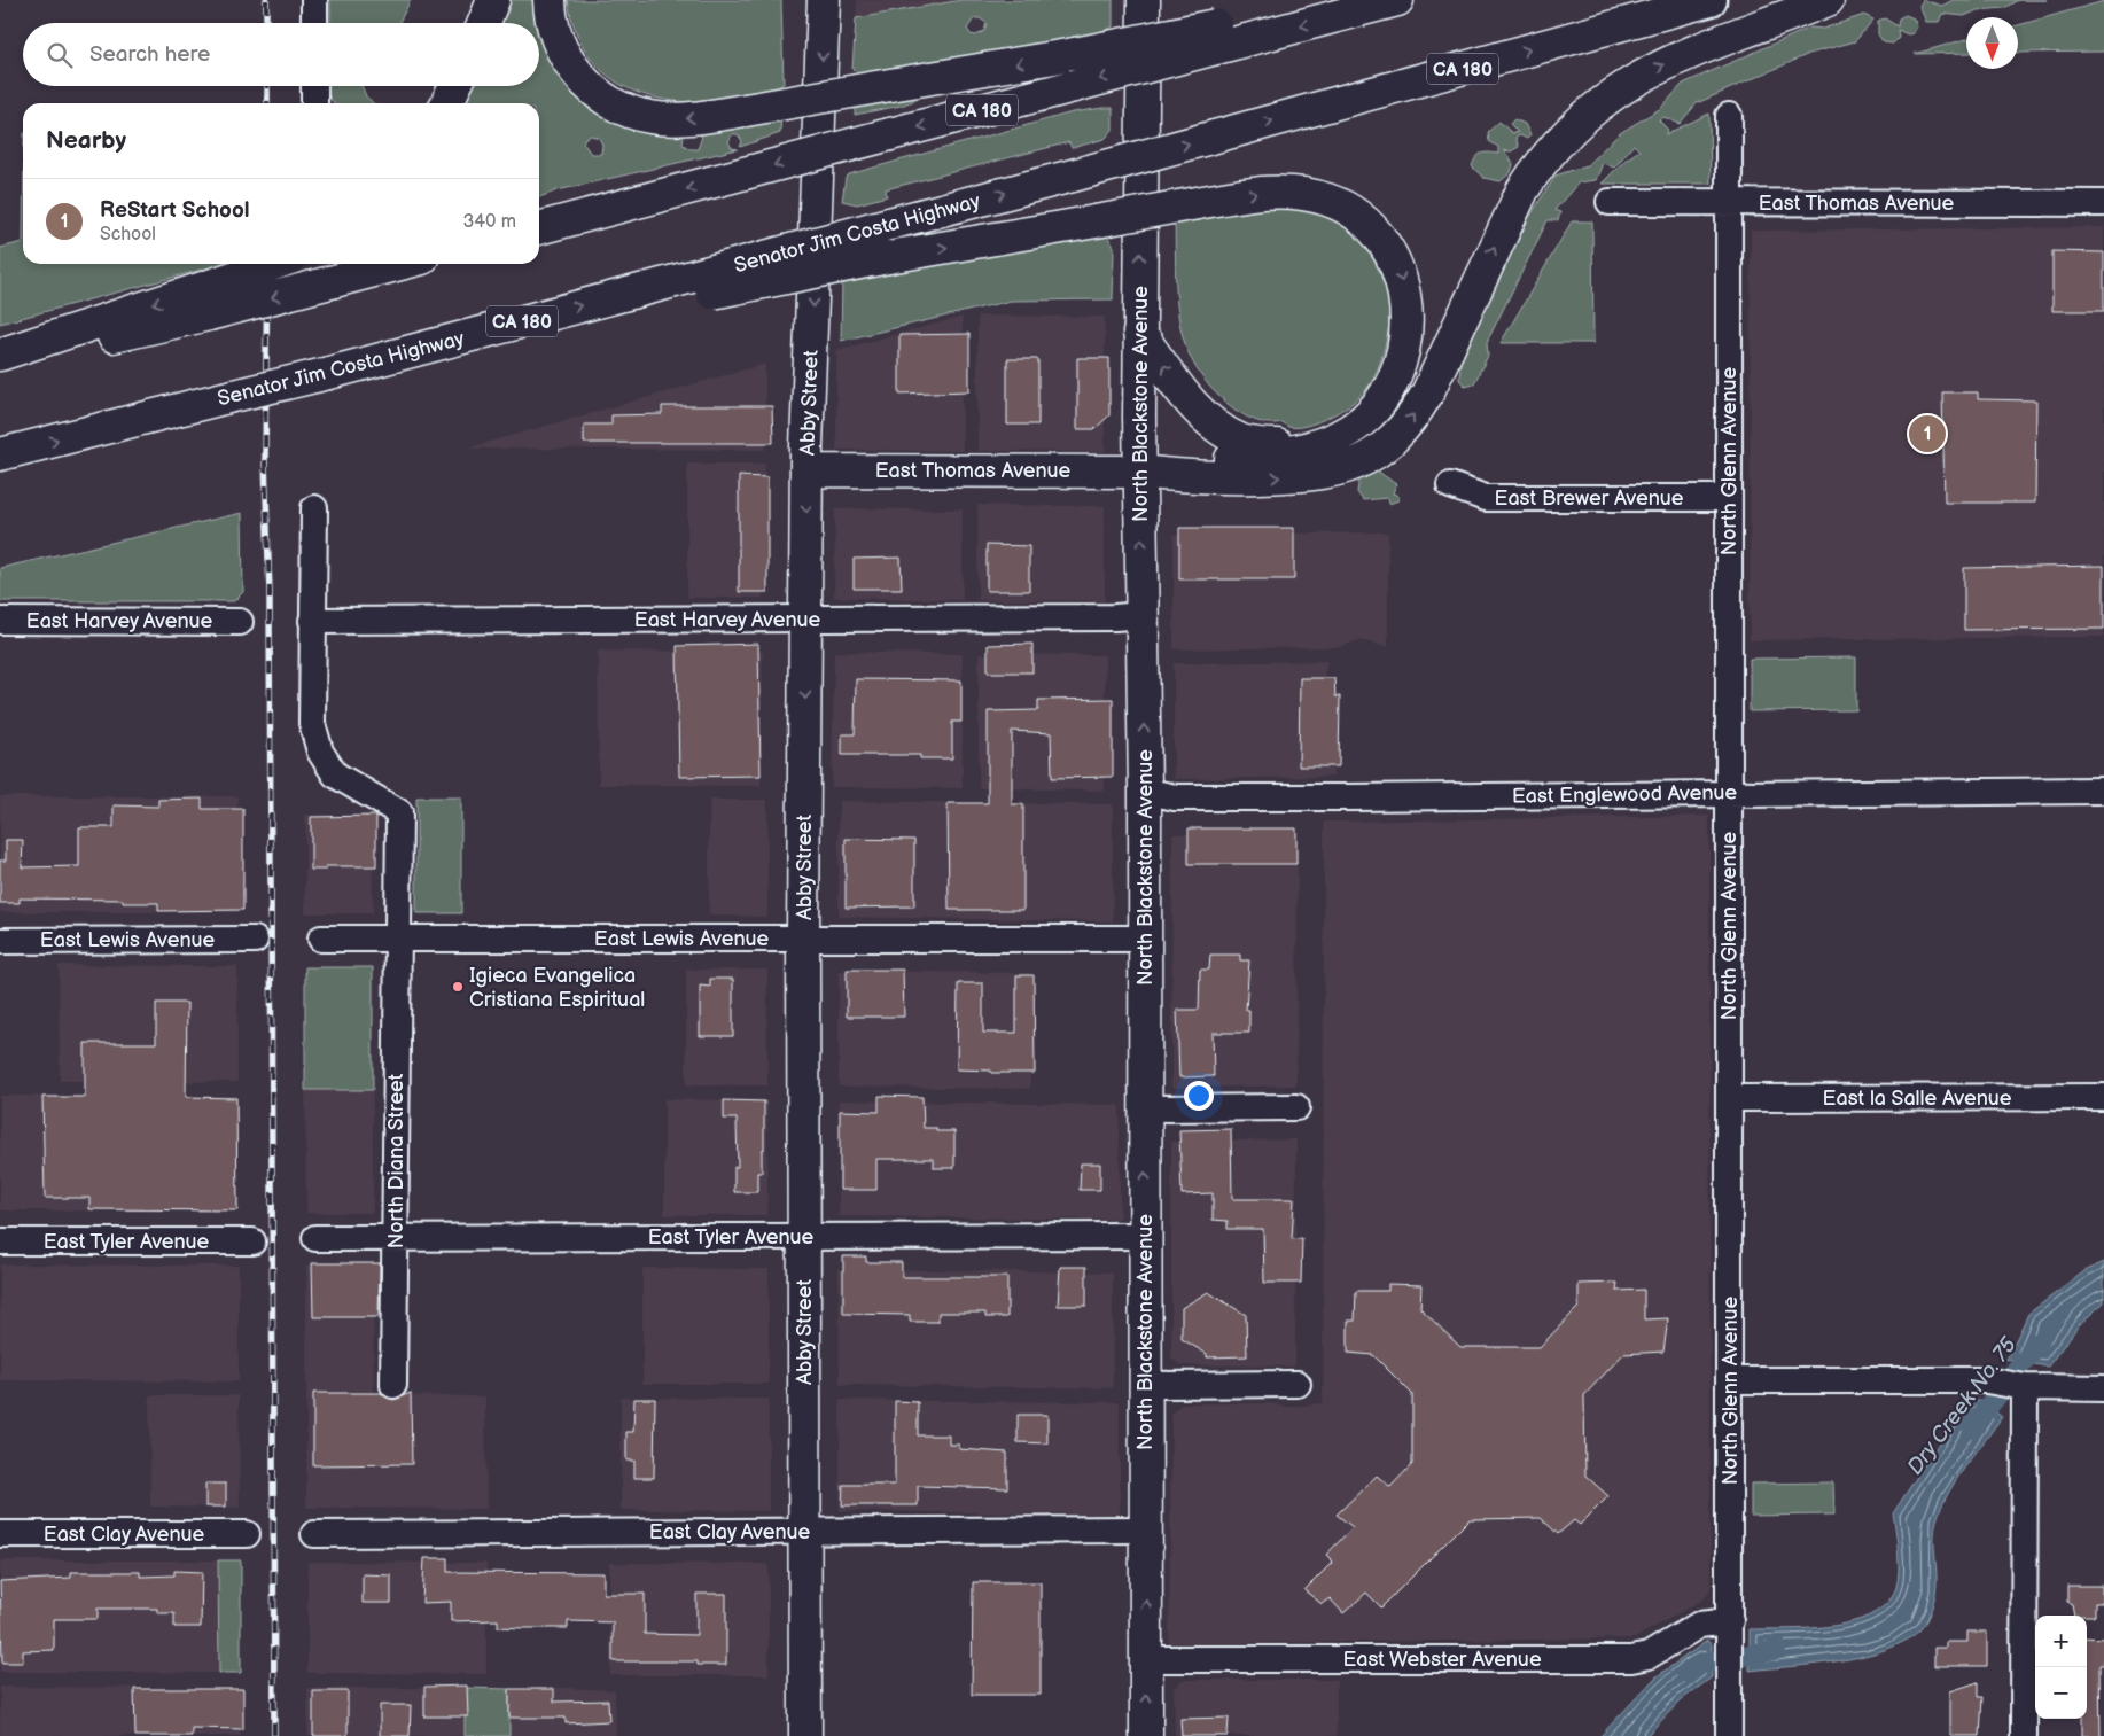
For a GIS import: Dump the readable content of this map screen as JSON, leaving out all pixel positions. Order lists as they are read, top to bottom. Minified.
{"streets":{"main road":["CA 180","East Thomas Avenue","Senator Jim Costa Highway","Abby Street","North Blackstone Avenue"],"street":["North Glenn Avenue","East Brewer Avenue","East Harvey Avenue","East Englewood Avenue","East Lewis Avenue","East la Salle Avenue","North Diana Street","East Tyler Avenue","East Clay Avenue","East Webster Avenue"]},"crossings":[["East Thomas Avenue","Abby Street"],["East Thomas Avenue","North Blackstone Avenue"],["East Thomas Avenue","North Glenn Avenue"],["Abby Street","East Harvey Avenue"],["Abby Street","East Lewis Avenue"],["Abby Street","East Tyler Avenue"],["Abby Street","East Clay Avenue"],["North Blackstone Avenue","East Harvey Avenue"],["North Blackstone Avenue","East Englewood Avenue"],["North Blackstone Avenue","East Lewis Avenue"],["North Blackstone Avenue","East Tyler Avenue"],["North Blackstone Avenue","East Clay Avenue"],["North Blackstone Avenue","East Webster Avenue"],["North Glenn Avenue","East Brewer Avenue"],["North Glenn Avenue","East Englewood Avenue"],["North Glenn Avenue","East la Salle Avenue"],["North Glenn Avenue","East Webster Avenue"],["East Lewis Avenue","North Diana Street"],["North Diana Street","East Tyler Avenue"]],"one_way":["Abby Street","North Blackstone Avenue"],"water":["Dry Creek No. 75"],"places":["Igieca Evangelica Cristiana Espiritual"],"north":"bottom","page":{"search":"Search here","heading":"Nearby","list":[{"mark":"1","name":"ReStart School","note":"School","value":"340 m"}],"pins":"1","map_buttons":["+","−"]}}
